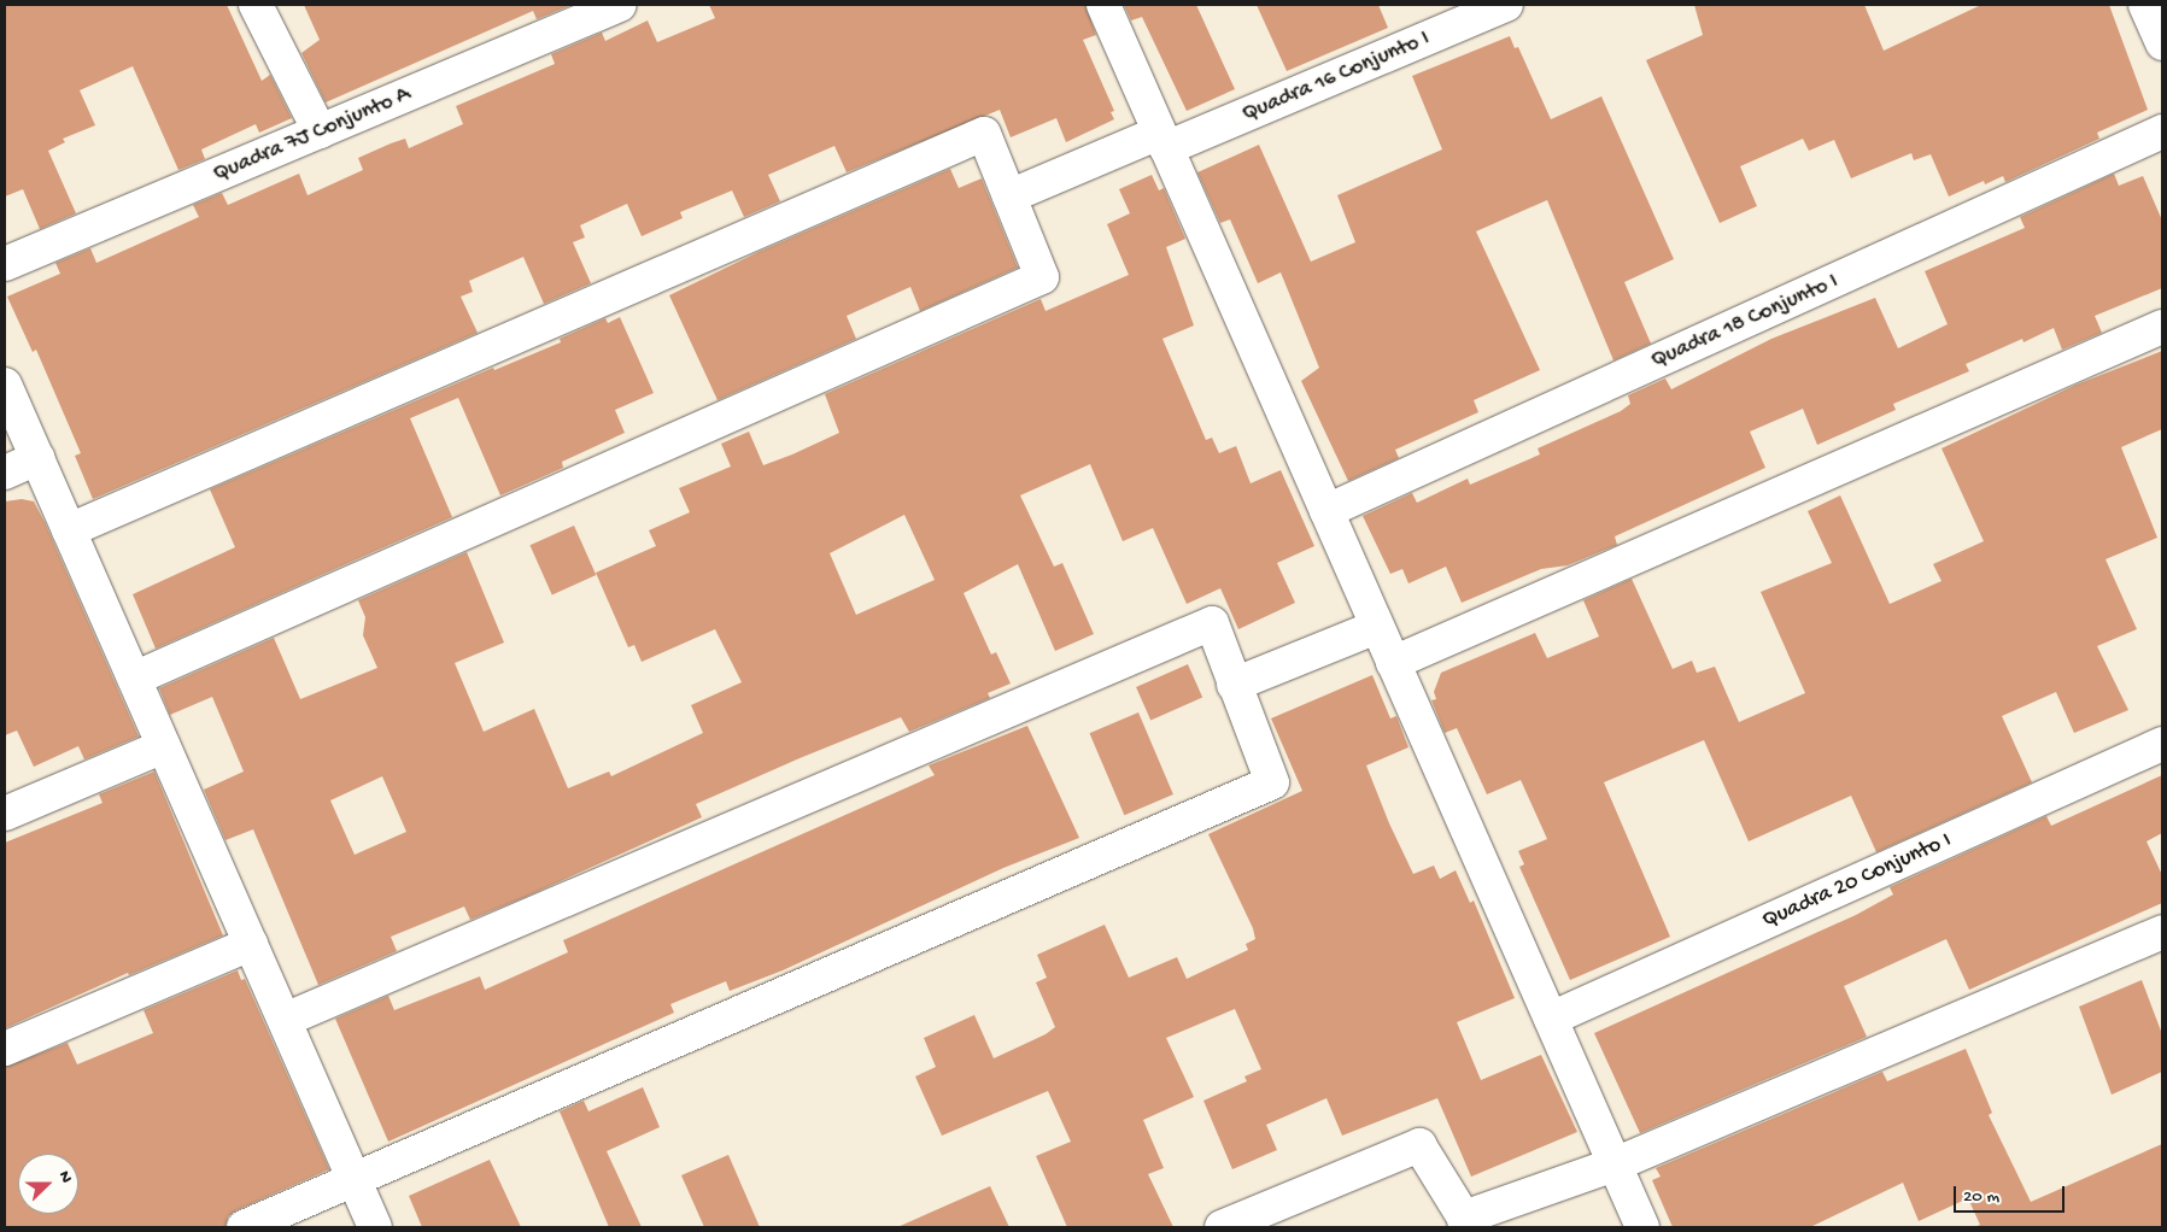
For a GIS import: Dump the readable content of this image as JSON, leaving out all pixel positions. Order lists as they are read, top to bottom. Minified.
{"streets":{"street":["Quadra 16 Conjunto I","Quadra 7J Conjunto A","Quadra 18 Conjunto I","Quadra 20 Conjunto I"]},"scale_bar":"20 m","north":"right"}
